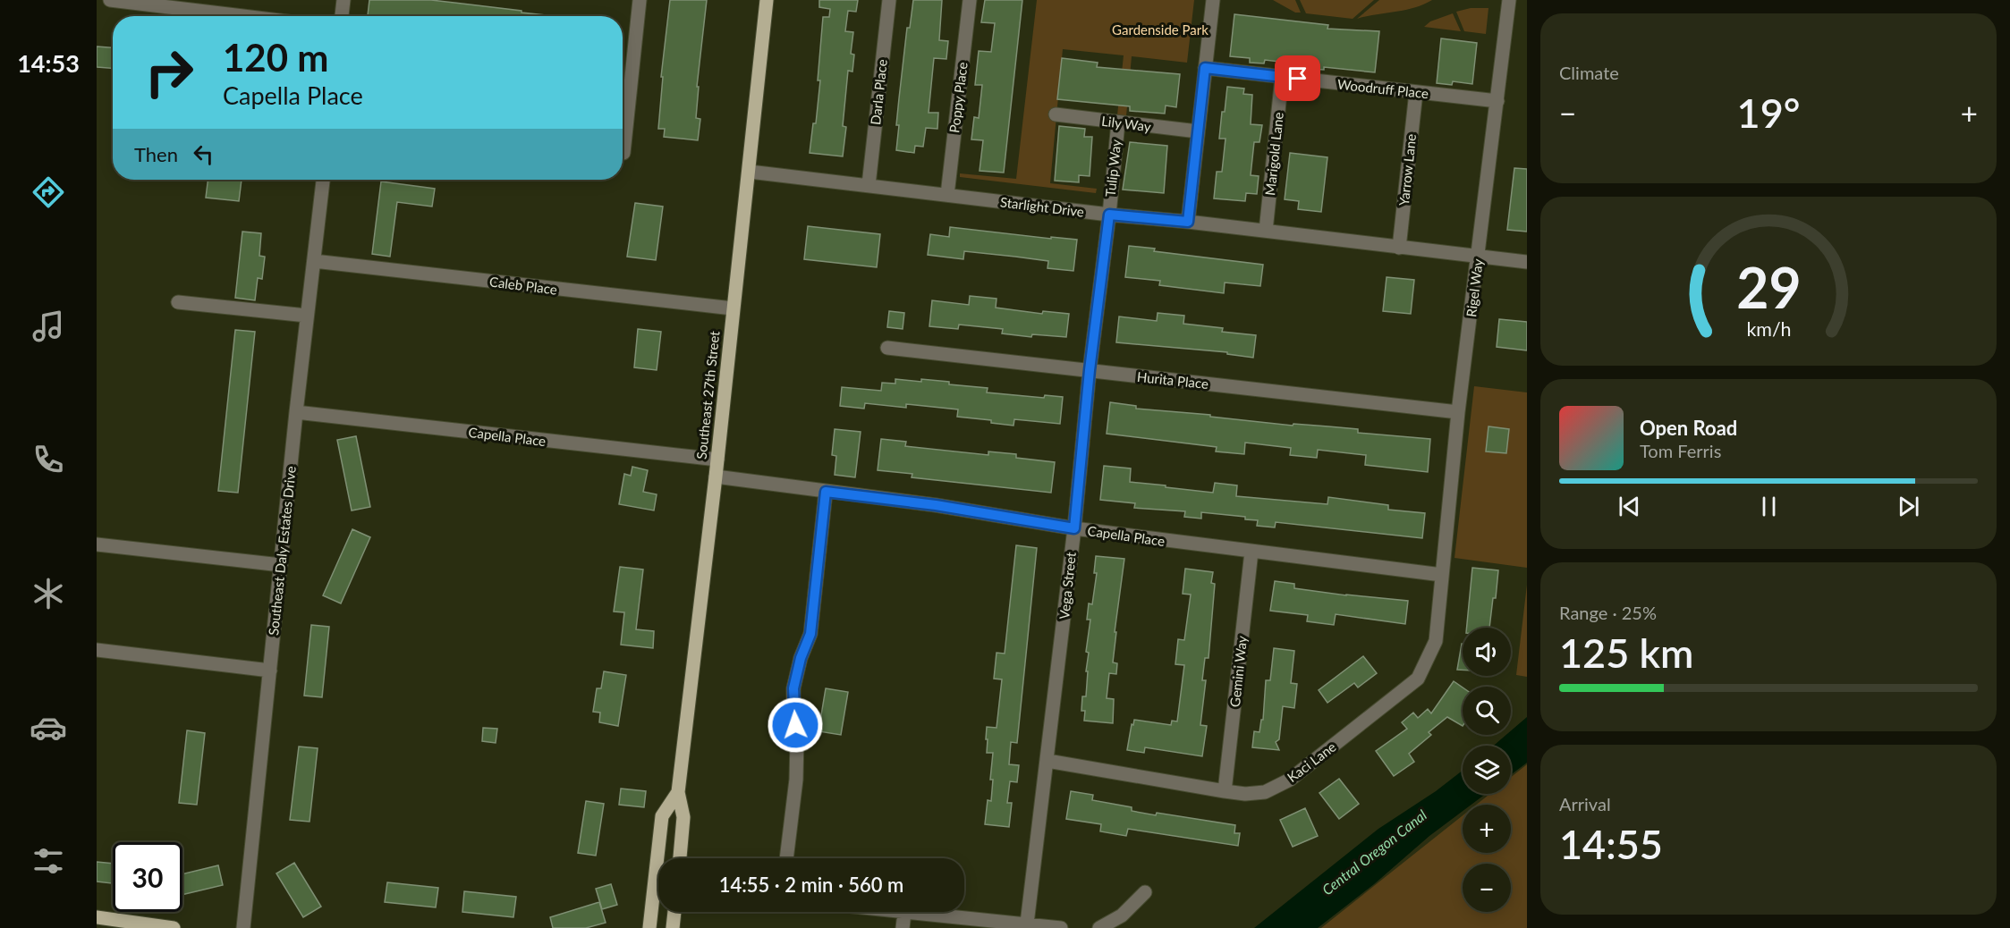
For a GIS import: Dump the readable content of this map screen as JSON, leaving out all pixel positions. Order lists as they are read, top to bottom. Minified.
{"streets":{"main road":["Southeast 27th Street"],"street":["Woodruff Place","Darla Place","Poppy Place","Lily Way","Marigold Lane","Tulip Way","Yarrow Lane","Starlight Drive","Caleb Place","Rigel Way","Hurita Place","Capella Place","Southeast Daly Estates Drive","Vega Street","Gemini Way","Kaci Lane"]},"crossings":[["Woodruff Place","Marigold Lane"],["Woodruff Place","Yarrow Lane"],["Woodruff Place","Rigel Way"],["Darla Place","Starlight Drive"],["Poppy Place","Starlight Drive"],["Lily Way","Tulip Way"],["Marigold Lane","Starlight Drive"],["Tulip Way","Starlight Drive"],["Tulip Way","Vega Street"],["Yarrow Lane","Starlight Drive"],["Starlight Drive","Rigel Way"],["Starlight Drive","Southeast 27th Street"],["Starlight Drive","Vega Street"],["Caleb Place","Southeast 27th Street"],["Caleb Place","Southeast Daly Estates Drive"],["Rigel Way","Hurita Place"],["Rigel Way","Capella Place"],["Rigel Way","Kaci Lane"],["Hurita Place","Vega Street"],["Southeast 27th Street","Capella Place"],["Capella Place","Southeast Daly Estates Drive"],["Capella Place","Vega Street"],["Capella Place","Gemini Way"],["Capella Place","Kaci Lane"],["Vega Street","Kaci Lane"],["Gemini Way","Kaci Lane"]],"water":["Central Oregon Canal"],"parks":["Gardenside Park"],"page":{"tabs":"14:53","tile":["Climate",["Range · 25%","125 km"],["Arrival","14:55"]],"turn":["120 m","Capella Place"],"heat":["−","19°","+"],"then":"Then","song":["Open Road","Tom Ferris"],"map_buttons":["+","−"],"limit":"30","trip":"14:55 · 2 min · 560 m","gauge":["29","km/h"]}}
